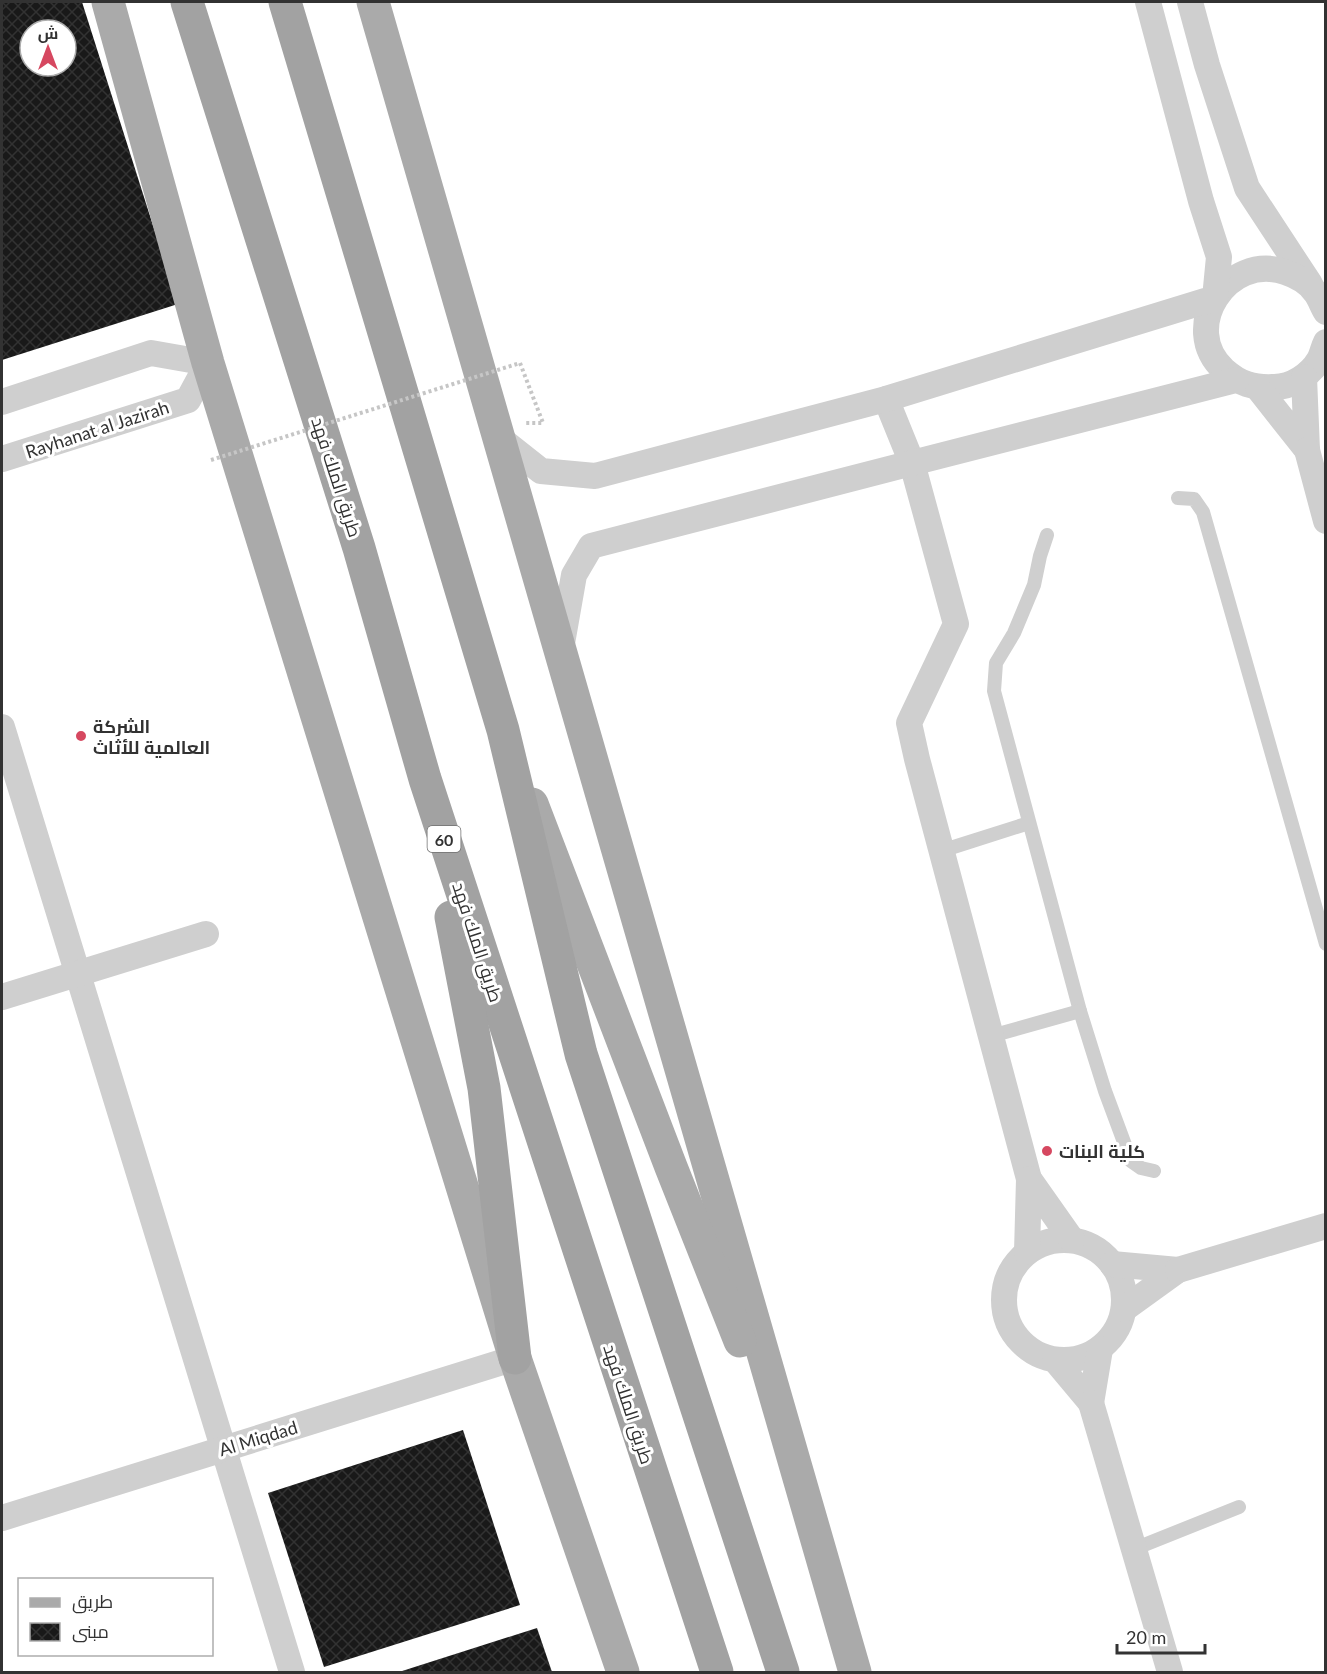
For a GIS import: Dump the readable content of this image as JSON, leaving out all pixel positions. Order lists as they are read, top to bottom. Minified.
{"streets":{"highway":["طريق الملك فهد","60"],"street":["Rayhanat al Jazirah","Al Miqdad"]},"places":["الشركة العالمية للأثاث","كلية البنات"],"legend":["طريق","مبنى"],"scale_bar":"20 m","north":"top"}
